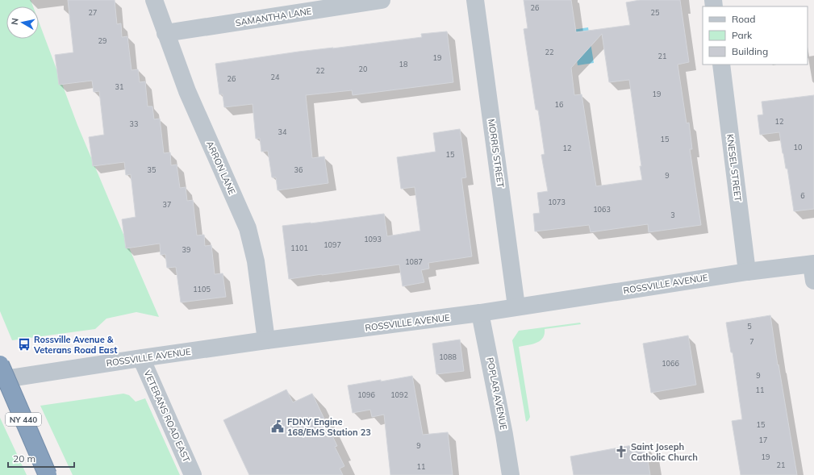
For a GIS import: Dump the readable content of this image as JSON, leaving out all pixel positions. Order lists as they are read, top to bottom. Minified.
{"streets":{"highway":["NY 440"],"street":["SAMANTHA LANE","MORRIS STREET","ARRON LANE","KNESEL STREET","ROSSVILLE AVENUE","POPLAR AVENUE","VETERANS ROAD EAST"]},"crossings":[["SAMANTHA LANE","ARRON LANE"],["MORRIS STREET","ROSSVILLE AVENUE"],["ARRON LANE","ROSSVILLE AVENUE"],["KNESEL STREET","ROSSVILLE AVENUE"],["ROSSVILLE AVENUE","POPLAR AVENUE"],["ROSSVILLE AVENUE","VETERANS ROAD EAST"]],"places":{"bus stop":["Rossville Avenue & Veterans Road East"],"public building":["FDNY Engine 168/EMS Station 23"],"church":["Saint Joseph Catholic Church"]},"house_numbers":["26","27","25","29","22","21","19","18","20","22","24","26","31","19","16","12","33","34","15","10","12","15","35","36","9","6","1073","37","1063","3","1093","1097","1101","39","1087","1105","5","7","1088","1066","9","11","1096","1092","15","17","9","19","21","11"],"legend":["Road","Park","Building"],"scale_bar":"20 m","north":"left"}
